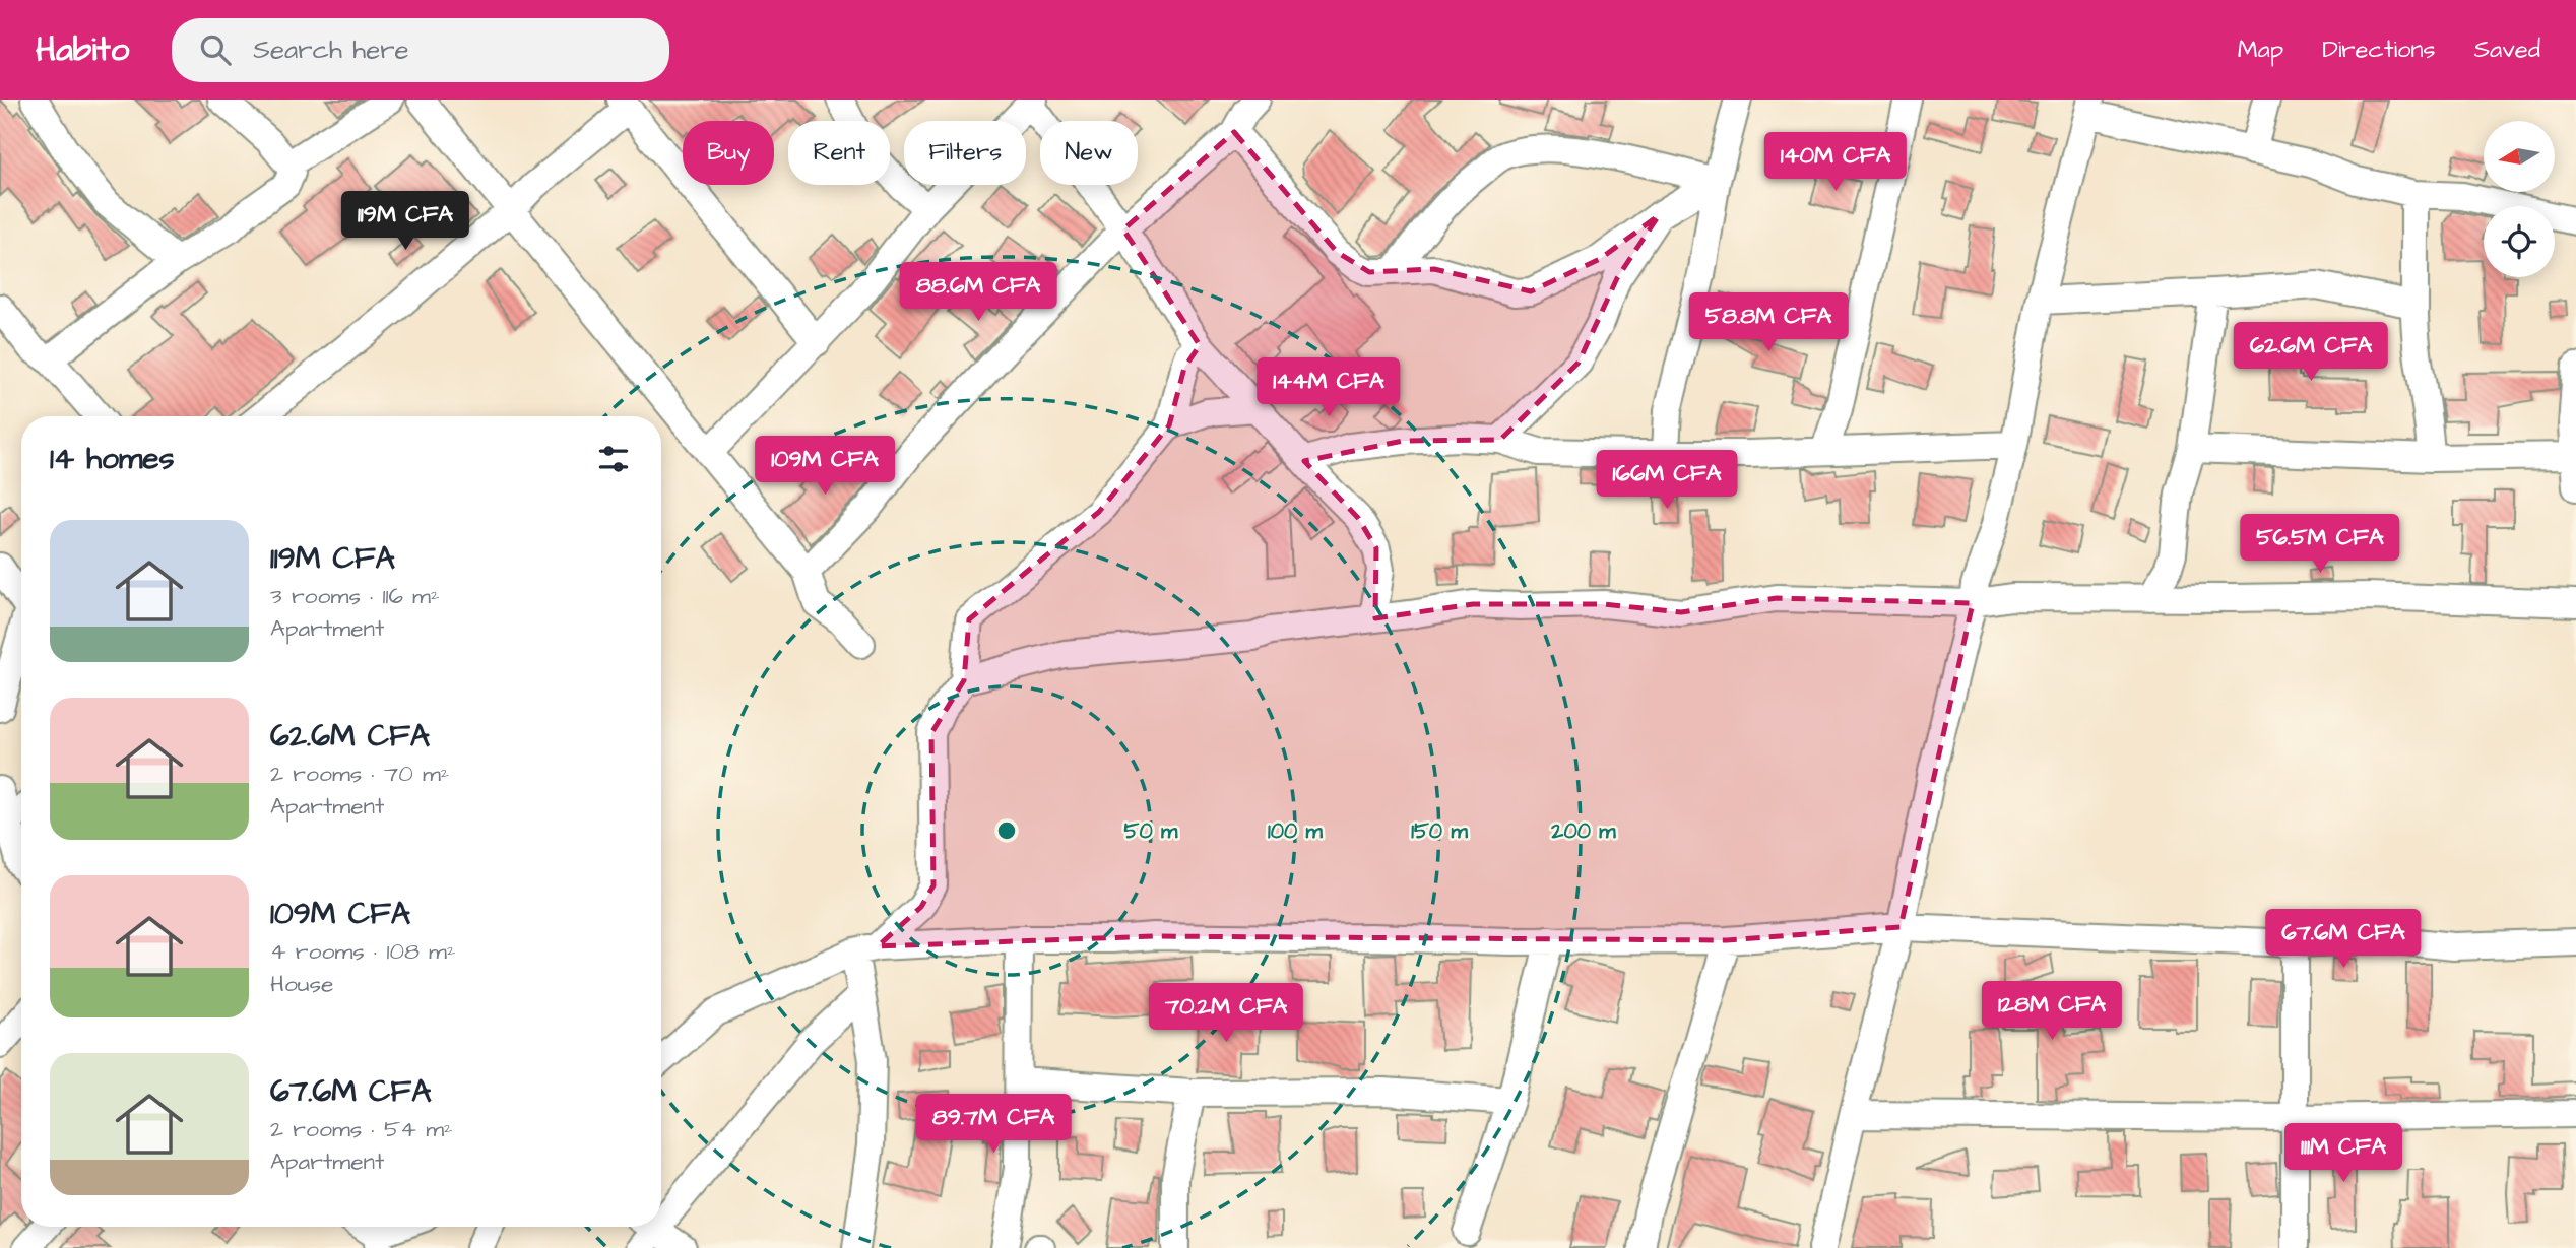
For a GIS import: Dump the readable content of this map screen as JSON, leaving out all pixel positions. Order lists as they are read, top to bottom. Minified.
{"north":"left","page":{"header":"Habito","search":"Search here","nav":["Map","Directions","Saved"],"chip":["Buy","Rent","Filters","New"],"price":["140M CFA","119M CFA","88.6M CFA","58.8M CFA","62.6M CFA","144M CFA","109M CFA","166M CFA","56.5M CFA","67.6M CFA","128M CFA","70.2M CFA","89.7M CFA","111M CFA"],"heading":"14 homes","list":[{"name":"119M CFA","note":"3 rooms · 116 m² · Apartment"},{"name":"62.6M CFA","note":"2 rooms · 70 m² · Apartment"},{"name":"109M CFA","note":"4 rooms · 108 m² · House"},{"name":"67.6M CFA","note":"2 rooms · 54 m² · Apartment"}]},"rings":["50 m","100 m","150 m","200 m"]}
